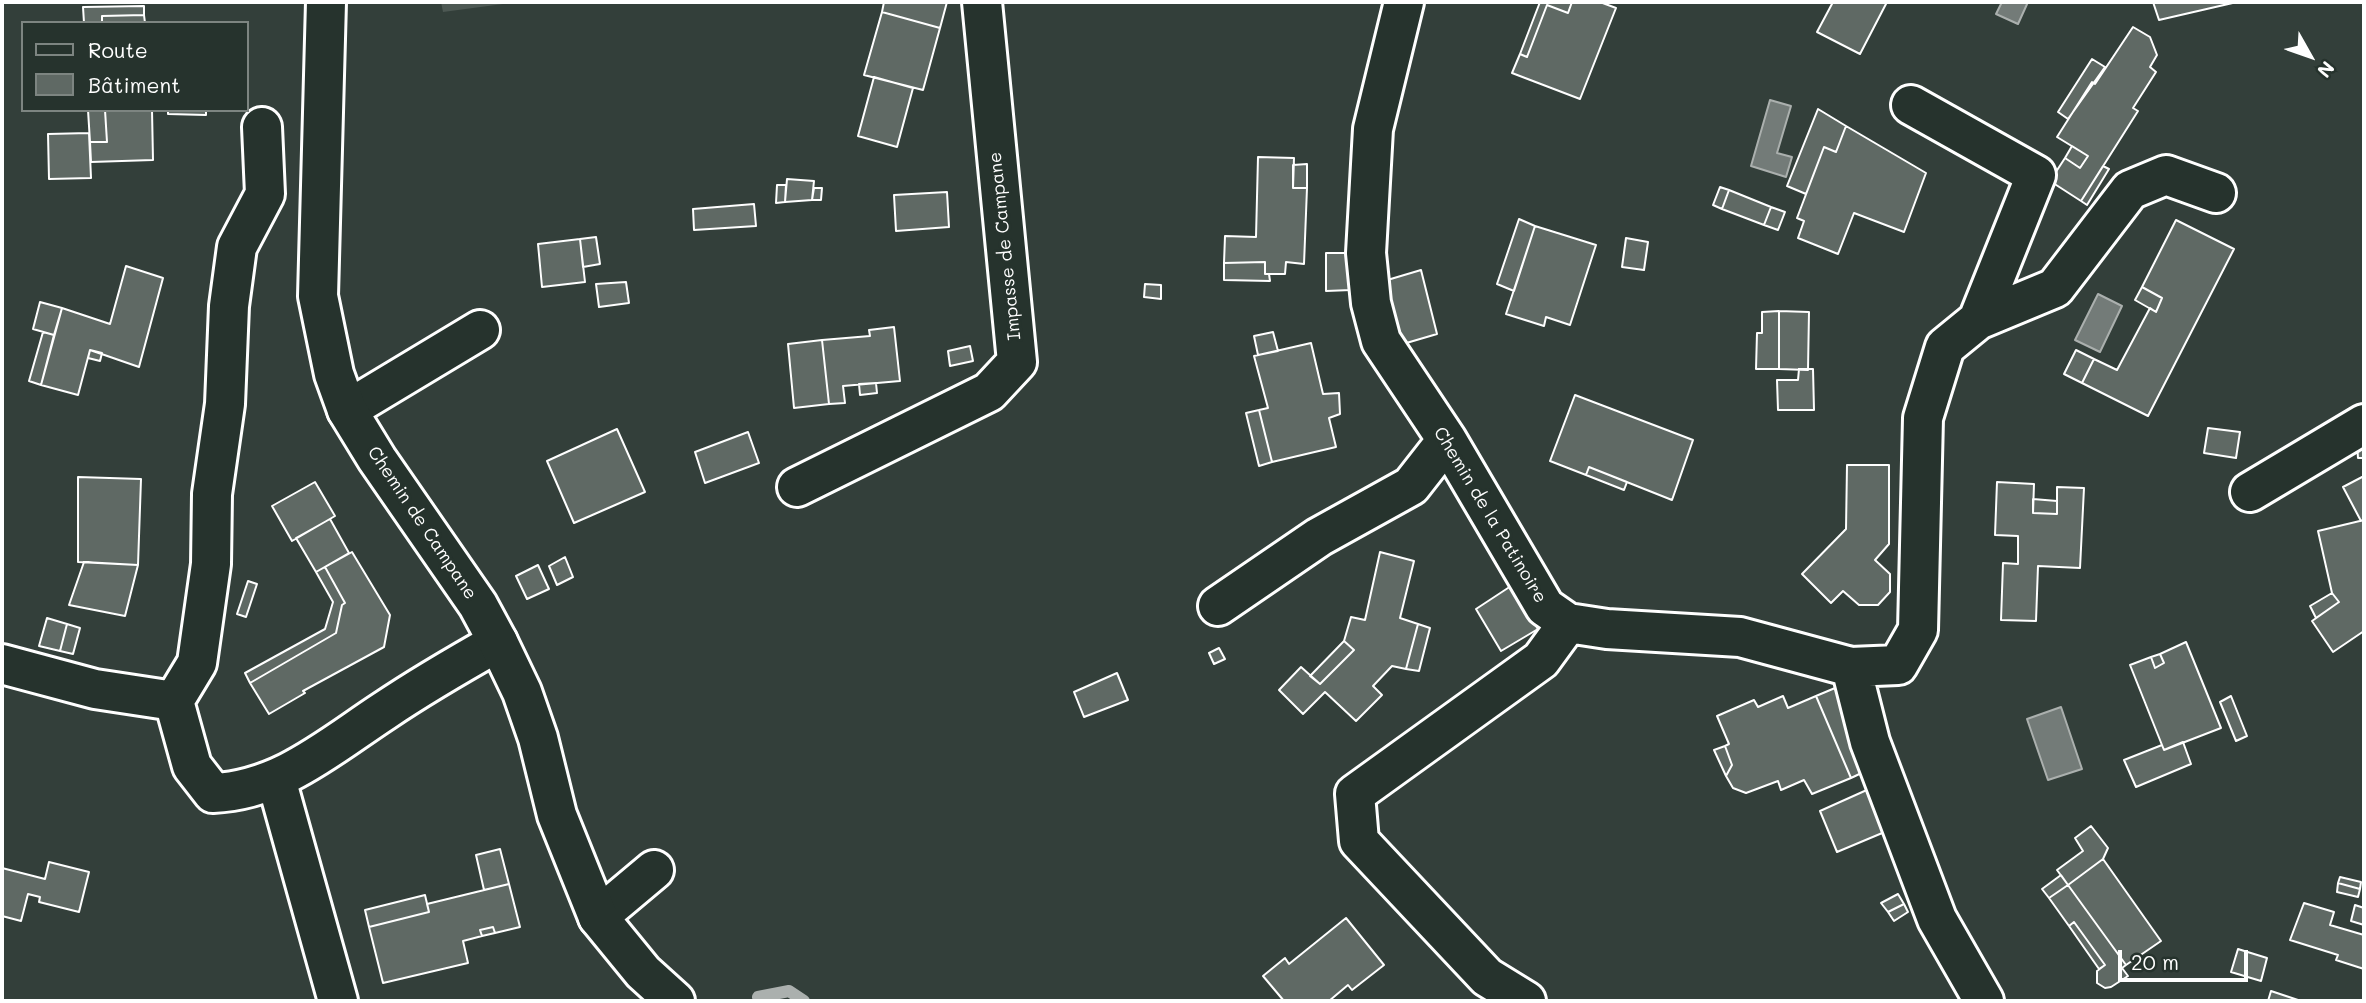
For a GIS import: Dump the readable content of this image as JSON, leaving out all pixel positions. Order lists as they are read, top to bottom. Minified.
{"streets":{"street":["Impasse de Campane","Chemin de la Patinoire","Chemin de Campane"]},"legend":["Route","Bâtiment"],"scale_bar":"20 m","north":"bottom right"}
